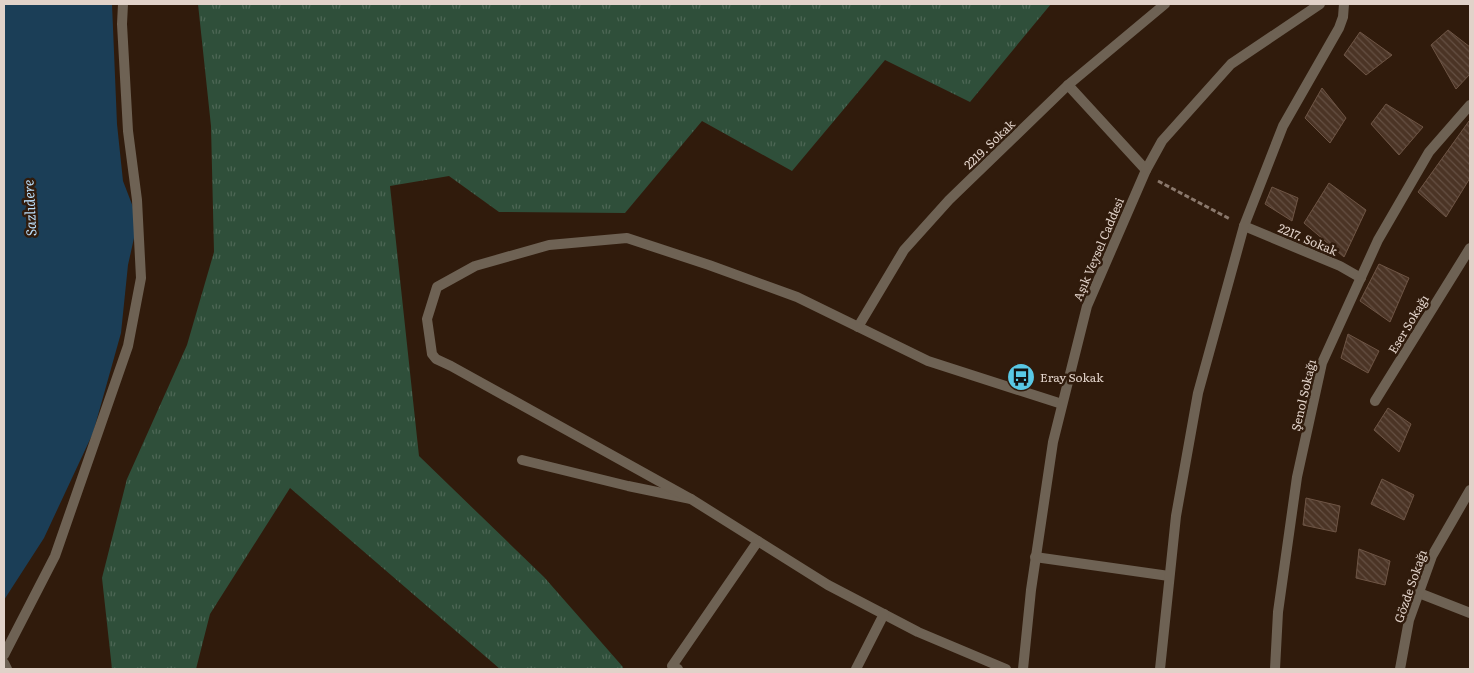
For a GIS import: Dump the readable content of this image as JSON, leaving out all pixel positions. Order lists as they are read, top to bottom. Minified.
{"streets":{"street":["2219. Sokak","2217. Sokak","Aşık Veysel Caddesi","Eser Sokağı","Şenol Sokağı","Gözde Sokağı"]},"crossings":[["2217. Sokak","Şenol Sokağı"]],"water":["Sazlıdere"],"places":{"bus stop":["Eray Sokak"]}}
